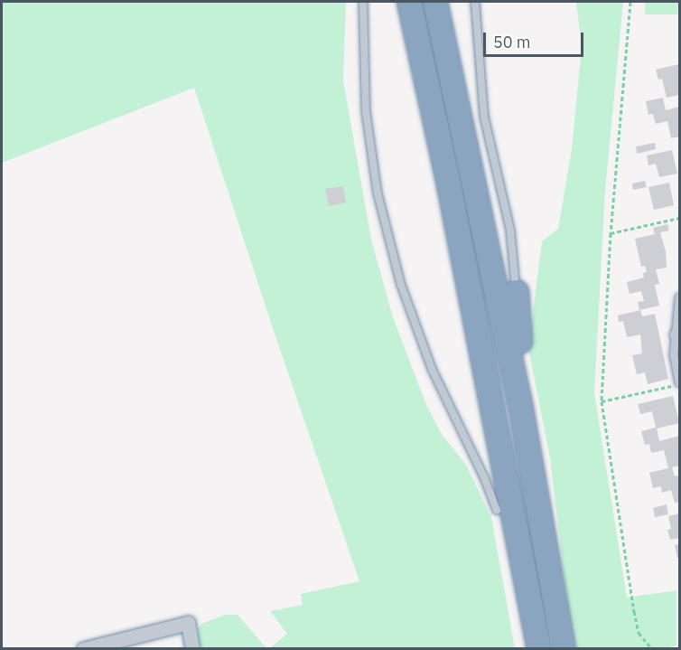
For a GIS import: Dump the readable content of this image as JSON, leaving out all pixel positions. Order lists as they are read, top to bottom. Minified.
{"scale_bar":"50 m"}
